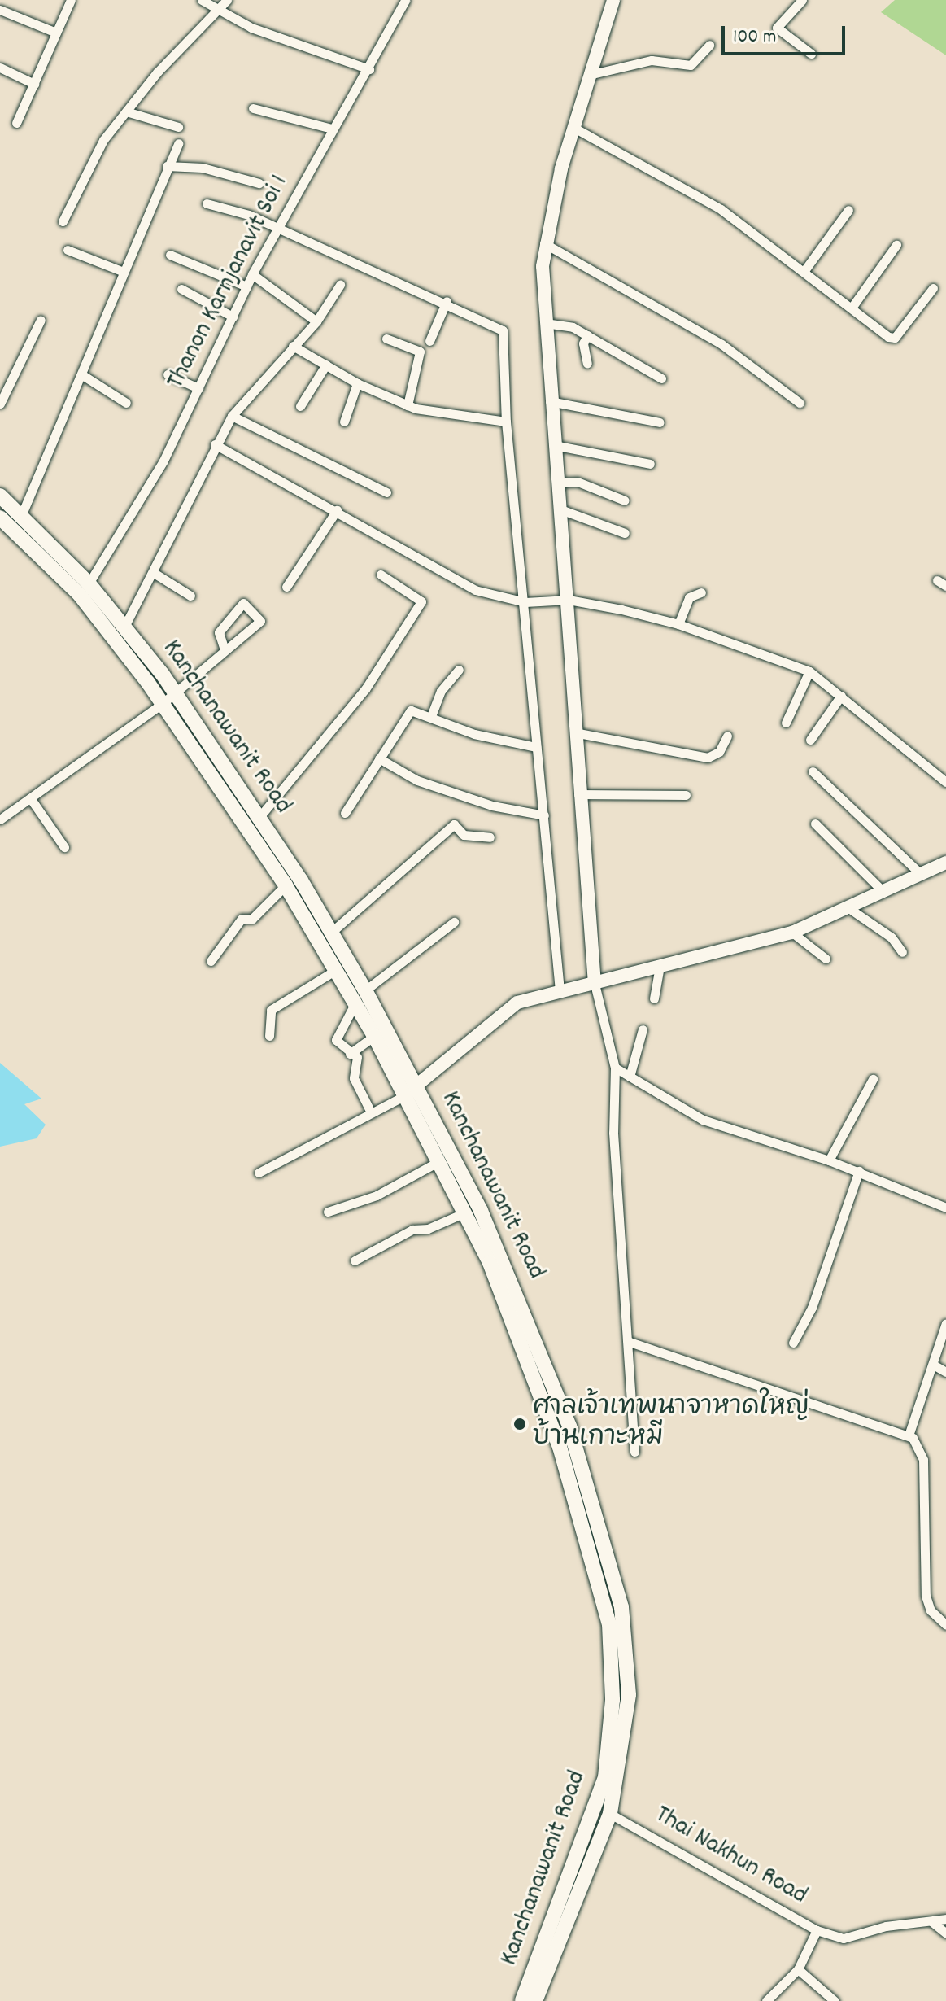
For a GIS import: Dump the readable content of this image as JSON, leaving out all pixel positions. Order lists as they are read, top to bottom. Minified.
{"streets":{"main road":["Kanchanawanit Road"],"street":["Thanon Karnjanavit Soi 1","Thai Nakhun Road"]},"crossings":[["Thanon Karnjanavit Soi 1","Kanchanawanit Road"],["Kanchanawanit Road","Thai Nakhun Road"]],"places":["ศาลเจ้าเทพนาจาหาดใหญ่ บ้านเกาะหมี"],"scale_bar":"100 m"}
